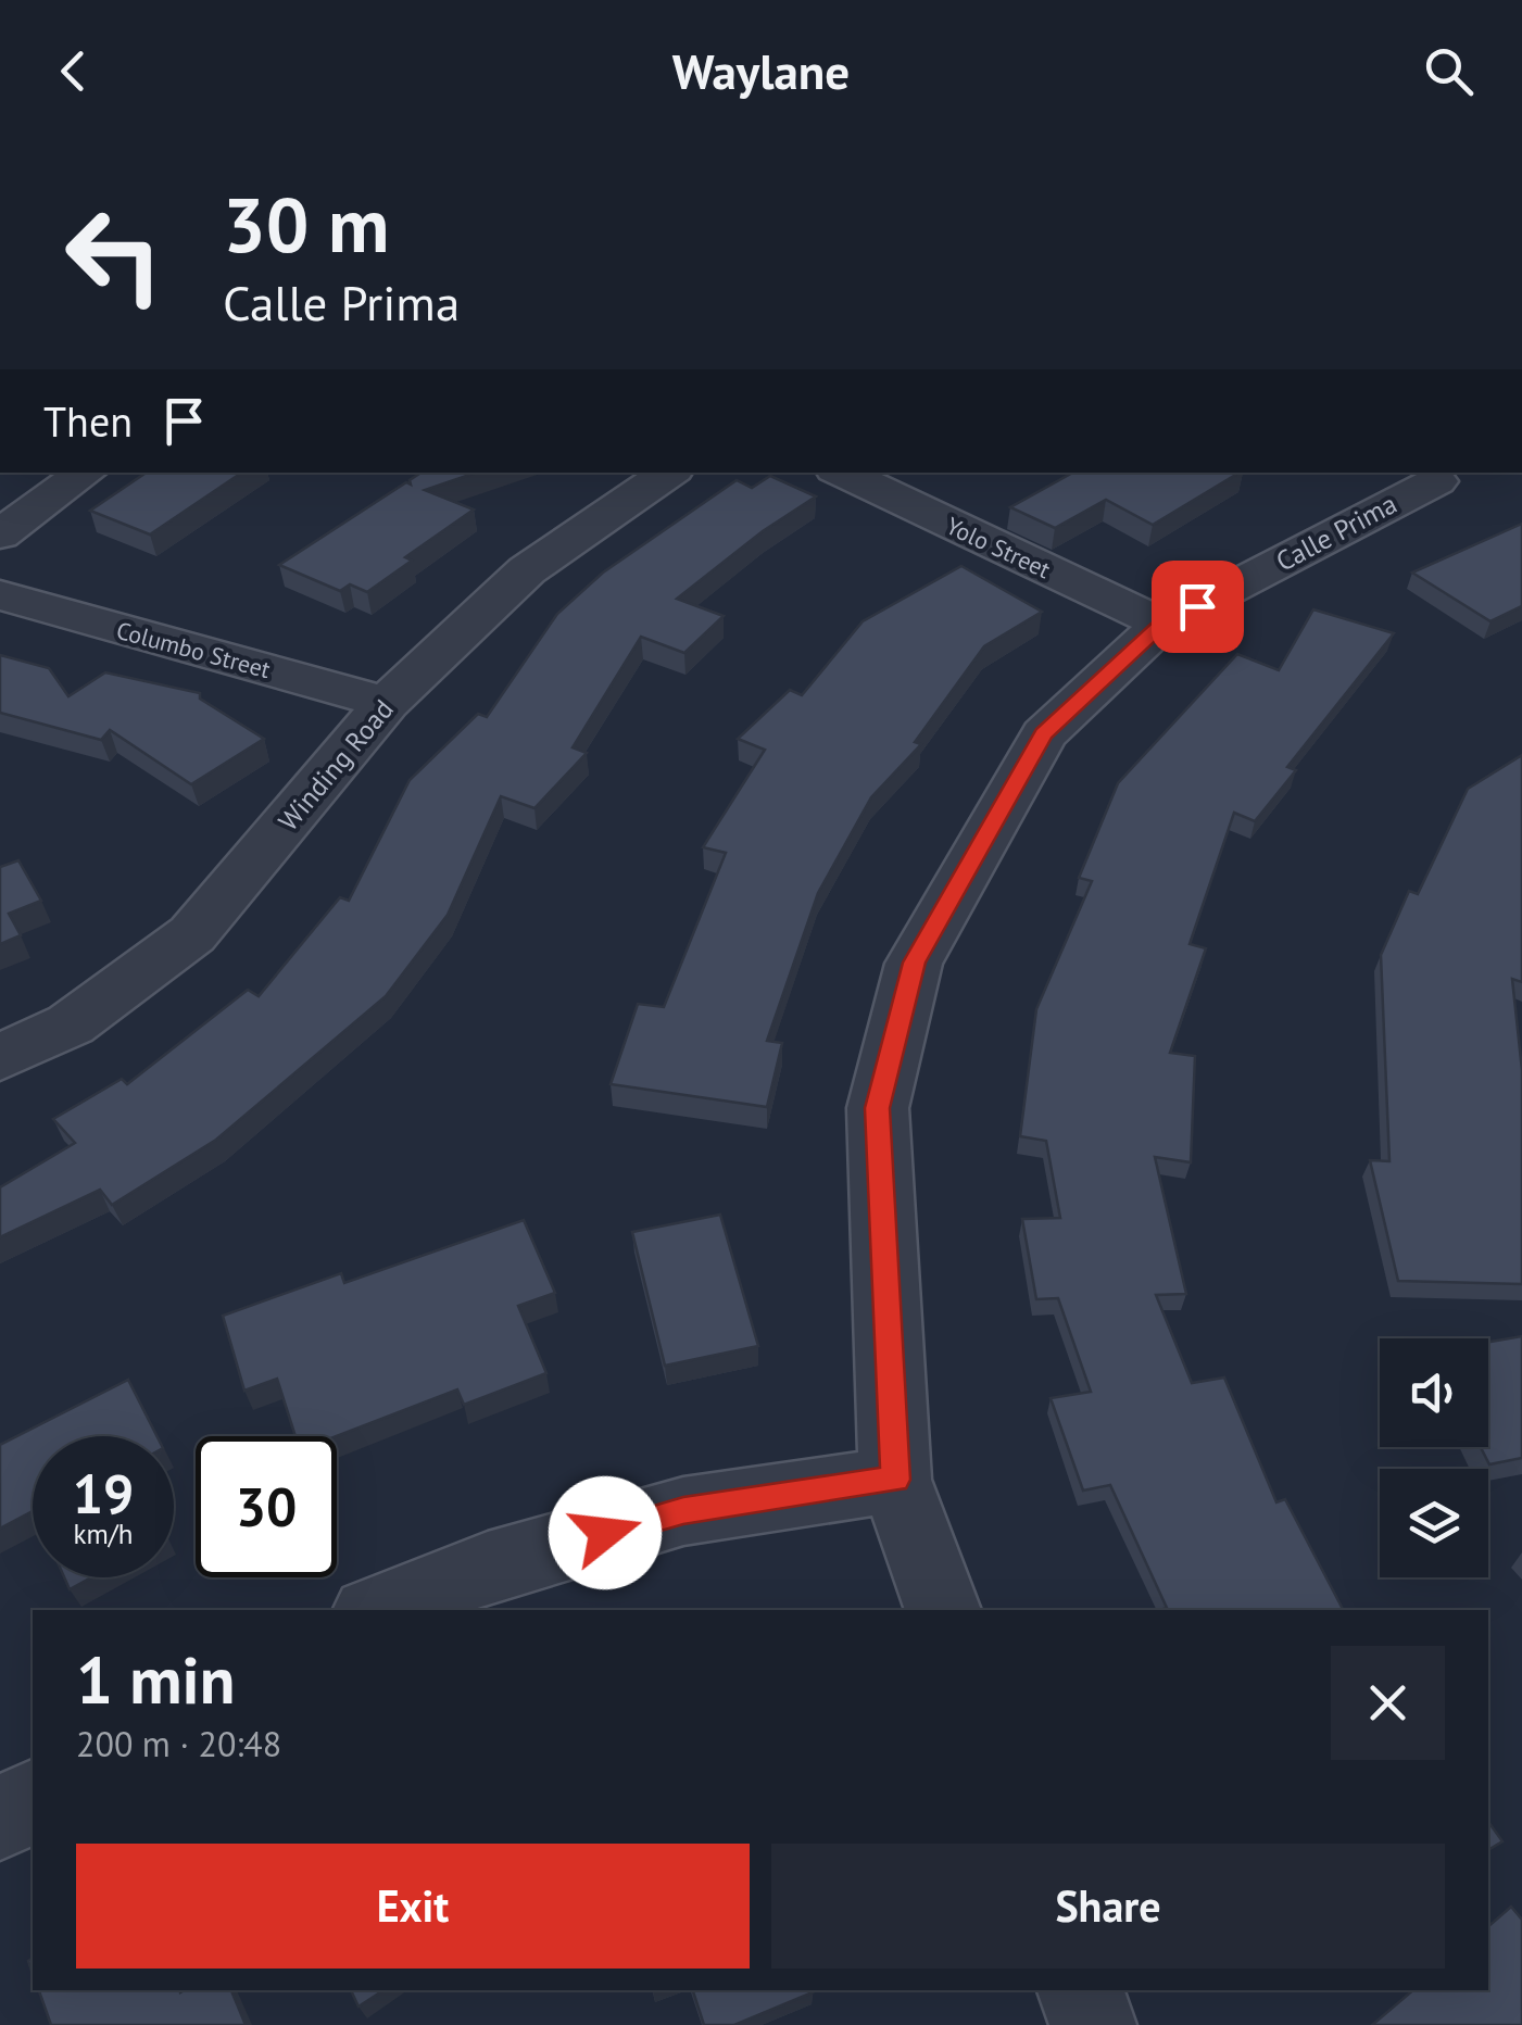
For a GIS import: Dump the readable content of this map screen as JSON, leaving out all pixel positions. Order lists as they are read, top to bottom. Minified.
{"streets":{"street":["Calle Prima","Yolo Street","Columbo Street","Winding Road"]},"crossings":[["Calle Prima","Yolo Street"],["Columbo Street","Winding Road"]],"page":{"header":"Waylane","turn":["30 m","Calle Prima"],"then":"Then","speed":"19 km/h","limit":"30","heading":["1 min","200 m · 20:48"],"buttons":["Exit","Share"]}}
